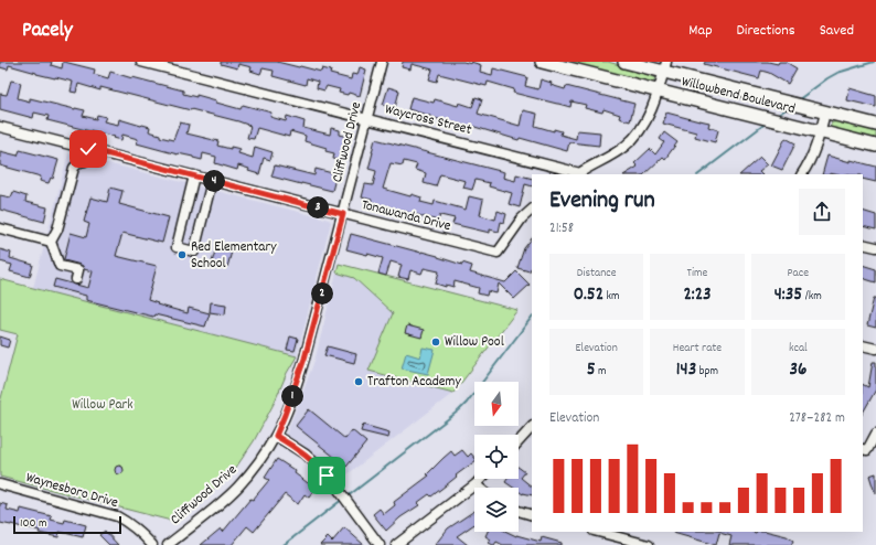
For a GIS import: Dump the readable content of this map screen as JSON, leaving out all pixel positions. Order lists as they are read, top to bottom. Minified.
{"streets":{"main road":["Willowbend Boulevard"],"street":["Waycross Street","Cliffwood Drive","Tonawanda Drive","Waynesboro Drive"]},"crossings":[["Waycross Street","Cliffwood Drive"],["Cliffwood Drive","Tonawanda Drive"]],"parks":["Willow Park"],"places":["Red Elementary School","Willow Pool","Trafton Academy"],"scale_bar":"100 m","north":"bottom","page":{"header":"Pacely","nav":["Map","Directions","Saved"],"pins":["4","3","2","1"],"heading":["Evening run","21:58"],"stats":[["Distance","0.52 km"],["Time","2:23"],["Pace","4:35 /km"],["Elevation","5 m"],["Heart rate","143 bpm"],["kcal","36"]],"chart":["Elevation","278–282 m"],"scale":"100 m"}}
